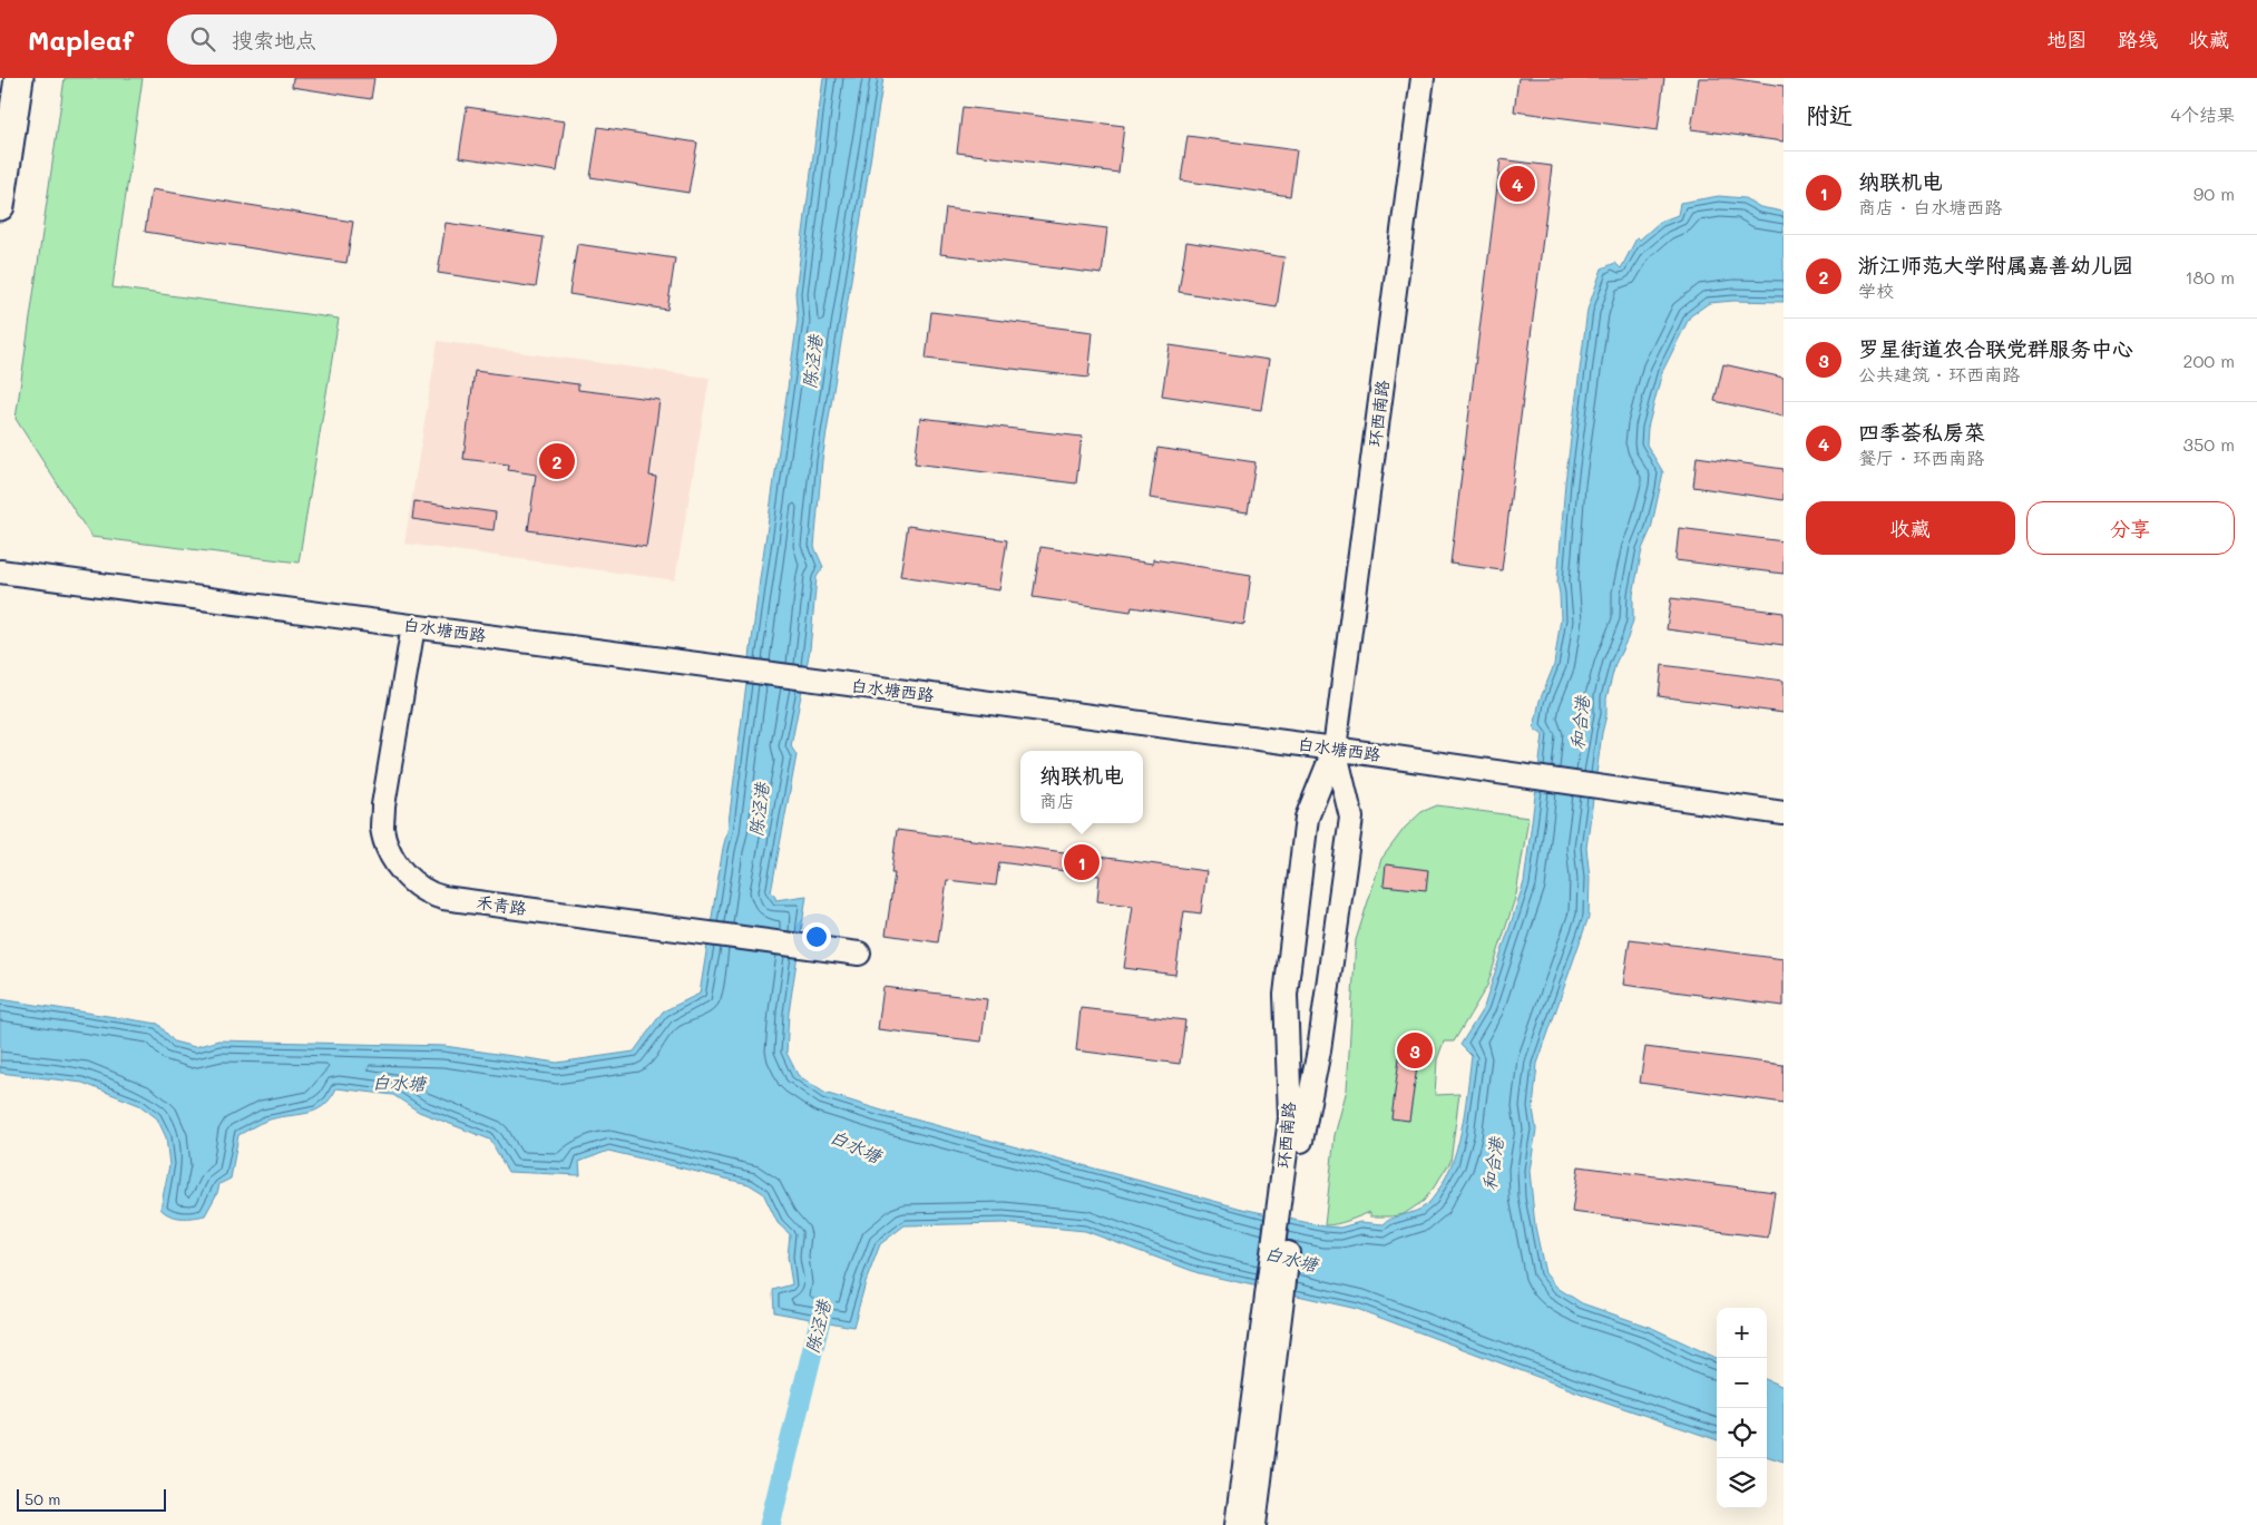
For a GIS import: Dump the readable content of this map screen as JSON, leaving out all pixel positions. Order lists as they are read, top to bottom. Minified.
{"streets":{"street":["环西南路","白水塘西路","禾青路"]},"crossings":[["环西南路","白水塘西路"],["白水塘西路","禾青路"]],"water":["陈泾港","和合港","白水塘"],"scale_bar":"50 m","page":{"header":"Mapleaf","search":"搜索地点","nav":["地图","路线","收藏"],"heading":["附近","4个结果"],"list":[{"mark":"1","name":"纳联机电","note":"商店 · 白水塘西路","value":"90 m"},{"mark":"2","name":"浙江师范大学附属嘉善幼儿园","note":"学校","value":"180 m"},{"mark":"3","name":"罗星街道农合联党群服务中心","note":"公共建筑 · 环西南路","value":"200 m"},{"mark":"4","name":"四季荟私房菜","note":"餐厅 · 环西南路","value":"350 m"}],"pins":["4","2","1","3"],"buttons":["收藏","分享"],"popup":["纳联机电","商店"],"map_buttons":["+","−"],"scale":"50 m"}}
